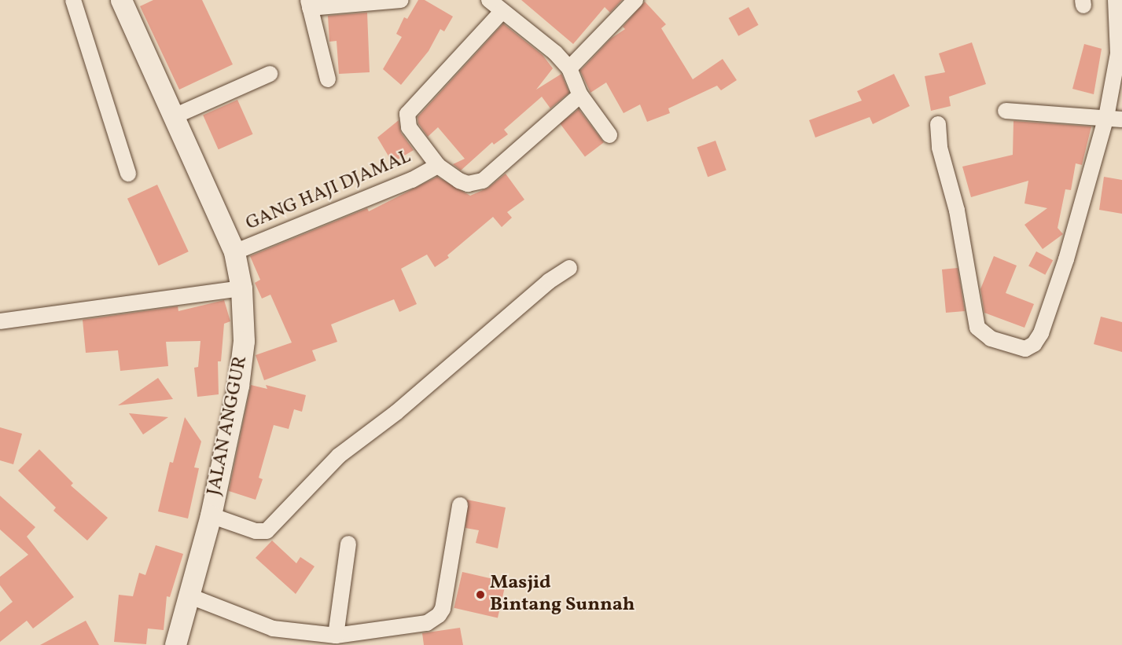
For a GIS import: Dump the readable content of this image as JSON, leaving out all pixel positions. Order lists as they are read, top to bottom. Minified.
{"streets":{"street":["GANG HAJI DJAMAL","JALAN ANGGUR"]},"crossings":[["GANG HAJI DJAMAL","JALAN ANGGUR"]],"places":["Masjid Bintang Sunnah"]}
